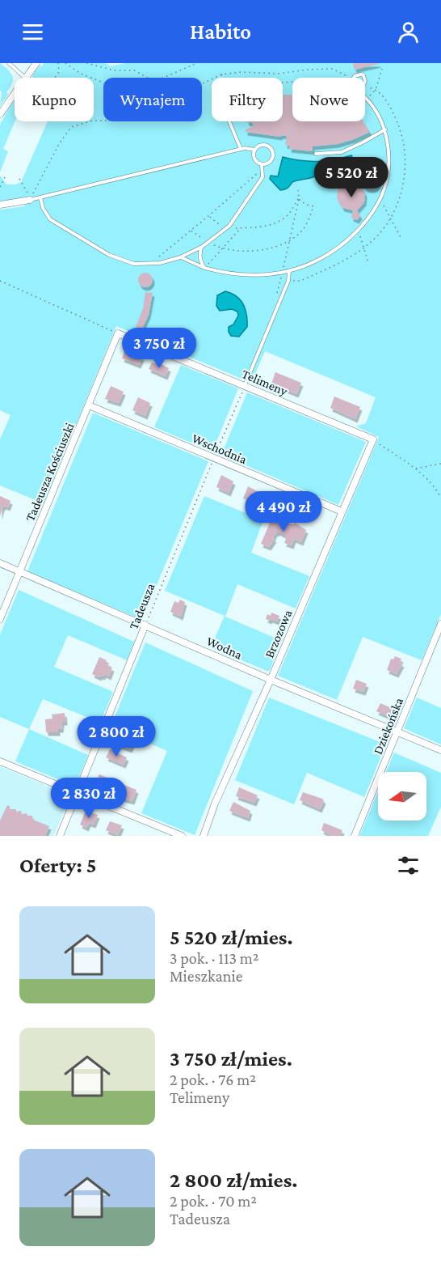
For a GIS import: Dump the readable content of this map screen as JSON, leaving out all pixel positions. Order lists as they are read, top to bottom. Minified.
{"streets":{"street":["Telimeny","Wschodnia","Tadeusza Kościuszki","Tadeusza","Brzozowa","Wodna","Dziekońska"]},"crossings":[["Telimeny","Tadeusza Kościuszki"],["Telimeny","Tadeusza"],["Telimeny","Brzozowa"],["Wschodnia","Tadeusza Kościuszki"],["Wschodnia","Tadeusza"],["Wschodnia","Brzozowa"],["Tadeusza Kościuszki","Wodna"],["Tadeusza","Wodna"],["Brzozowa","Wodna"],["Wodna","Dziekońska"]],"north":"left","page":{"header":"Habito","chip":["Kupno","Wynajem","Filtry","Nowe"],"price":["5 520 zł","3 750 zł","4 490 zł","2 800 zł","2 830 zł"],"heading":"Oferty: 5","list":[{"name":"5 520 zł/mies.","note":"3 pok. · 113 m² · Mieszkanie"},{"name":"3 750 zł/mies.","note":"2 pok. · 76 m² · Telimeny"},{"name":"2 800 zł/mies.","note":"2 pok. · 70 m² · Tadeusza"}]}}
